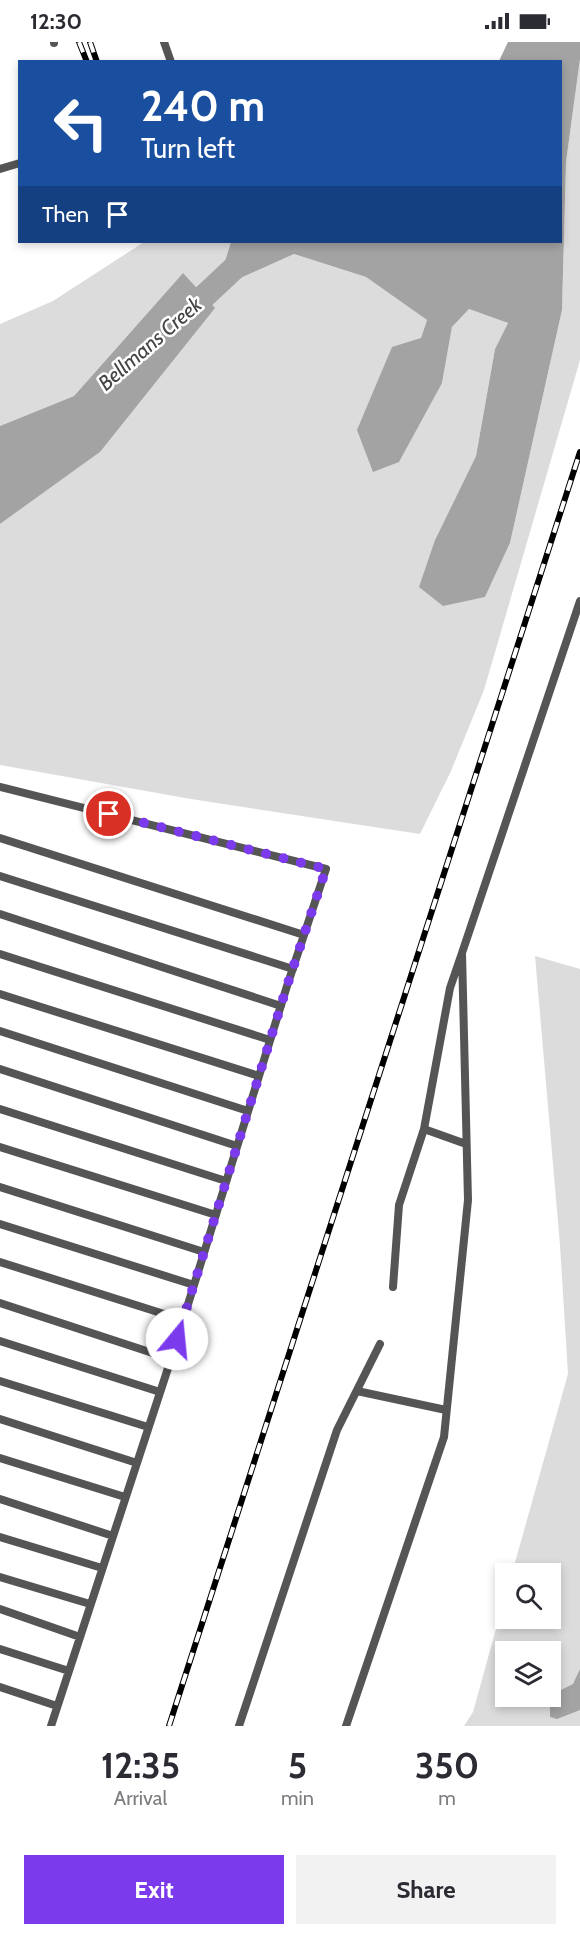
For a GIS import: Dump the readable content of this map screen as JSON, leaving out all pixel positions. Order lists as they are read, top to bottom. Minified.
{"water":["Bellmans Creek"],"page":{"status":"12:30","turn":["240 m","Turn left"],"then":"Then","eta":["12:35","Arrival","5","min","350","m"],"buttons":["Exit","Share"]}}
